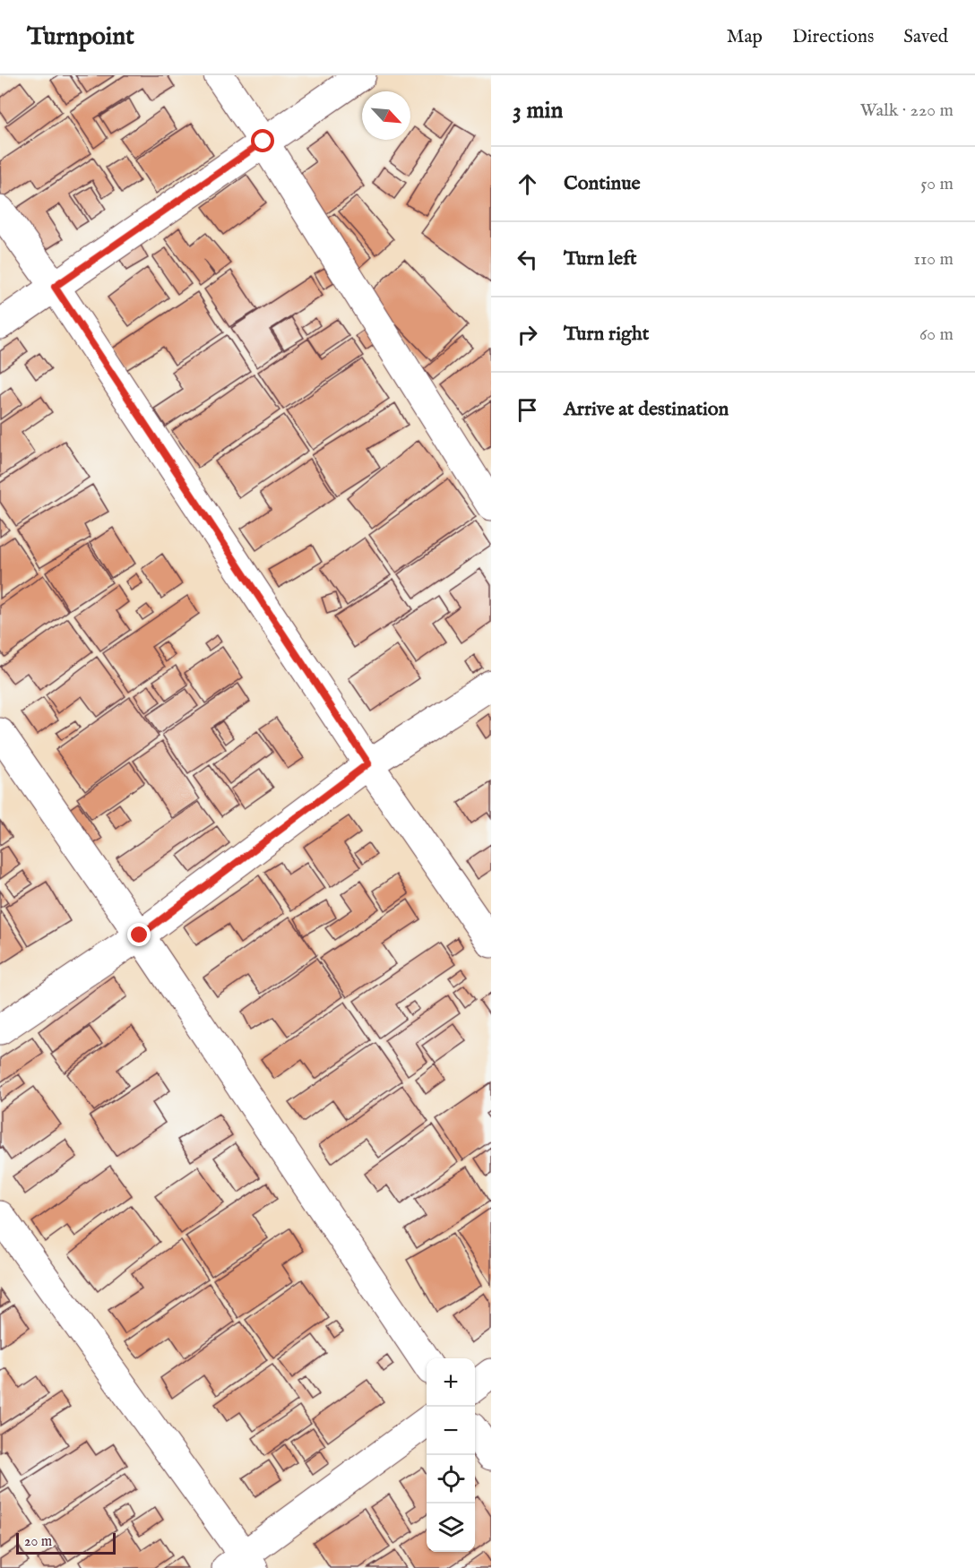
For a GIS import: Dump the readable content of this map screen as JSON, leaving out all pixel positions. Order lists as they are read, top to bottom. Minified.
{"scale_bar":"20 m","north":"bottom right","page":{"header":"Turnpoint","nav":["Map","Directions","Saved"],"heading":["3 min","Walk · 220 m"],"list":[["Continue","50 m"],["Turn left","110 m"],["Turn right","60 m"],"Arrive at destination"],"map_buttons":["+","−"],"scale":"20 m"}}
